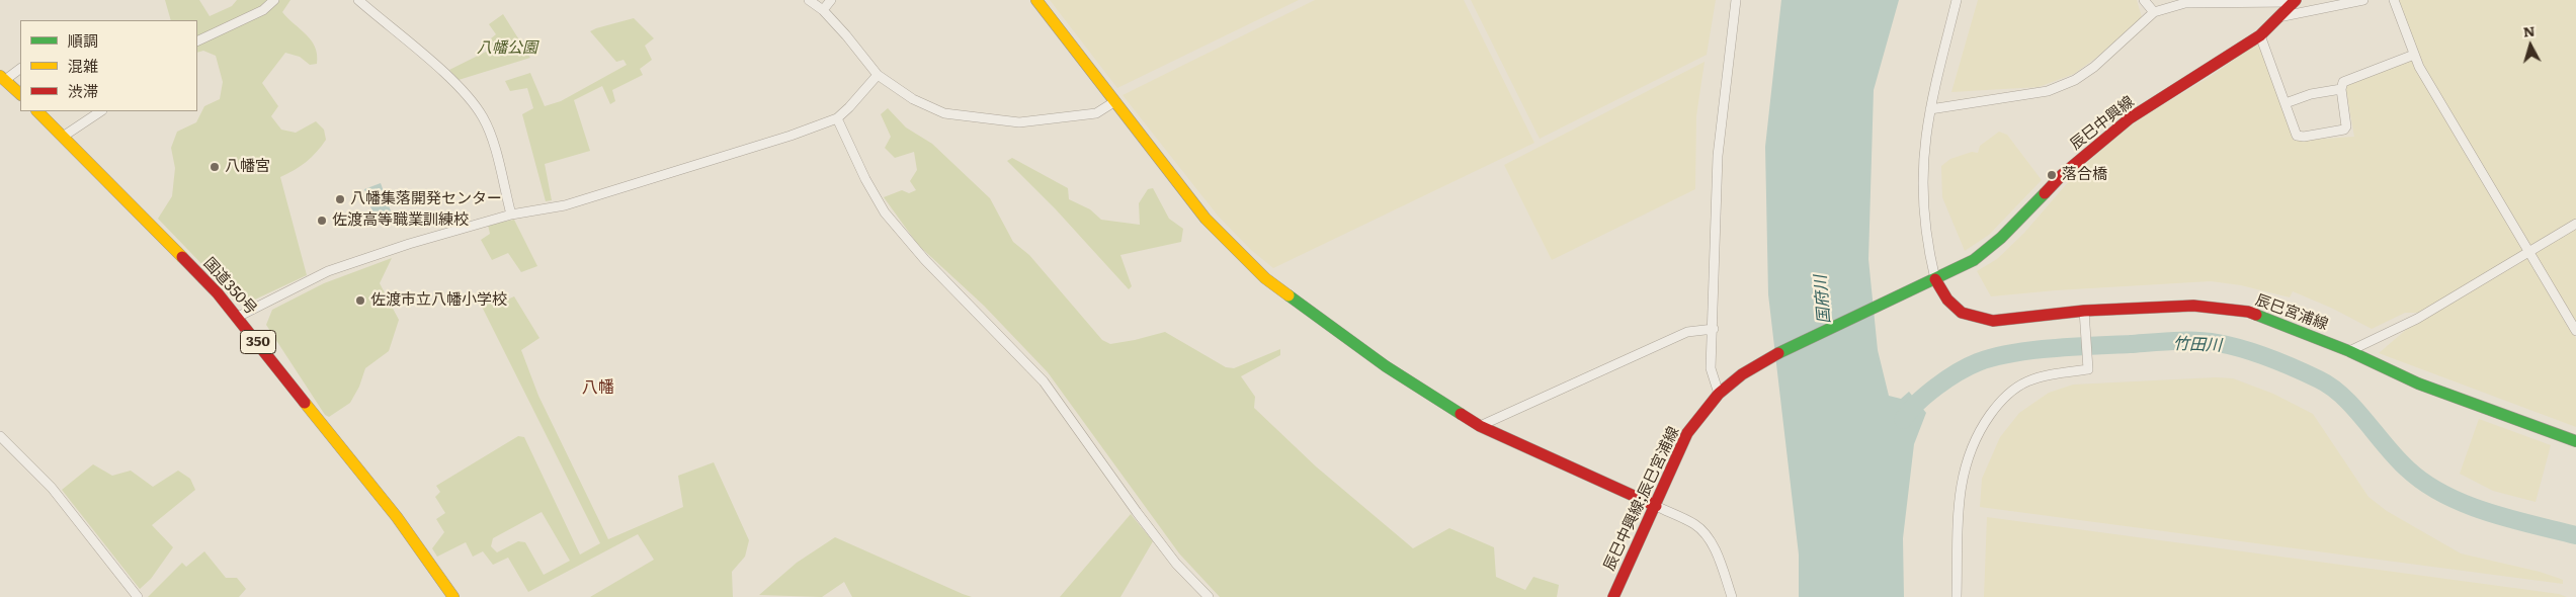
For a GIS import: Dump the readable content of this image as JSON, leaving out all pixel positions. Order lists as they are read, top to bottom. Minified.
{"streets":{"main road":["辰巳中興線","国道350号","辰巳宮浦線","350","辰巳中興線;辰巳宮浦線"]},"crossings":[["辰巳中興線","辰巳宮浦線"],["辰巳中興線","辰巳中興線;辰巳宮浦線"],["辰巳宮浦線","辰巳中興線;辰巳宮浦線"]],"districts":["八幡"],"water":["国府川","竹田川"],"parks":["八幡公園"],"places":["八幡宮","落合橋","八幡集落開発センター","佐渡高等職業訓練校","佐渡市立八幡小学校"],"legend":["順調","混雑","渋滞"],"north":"top"}
